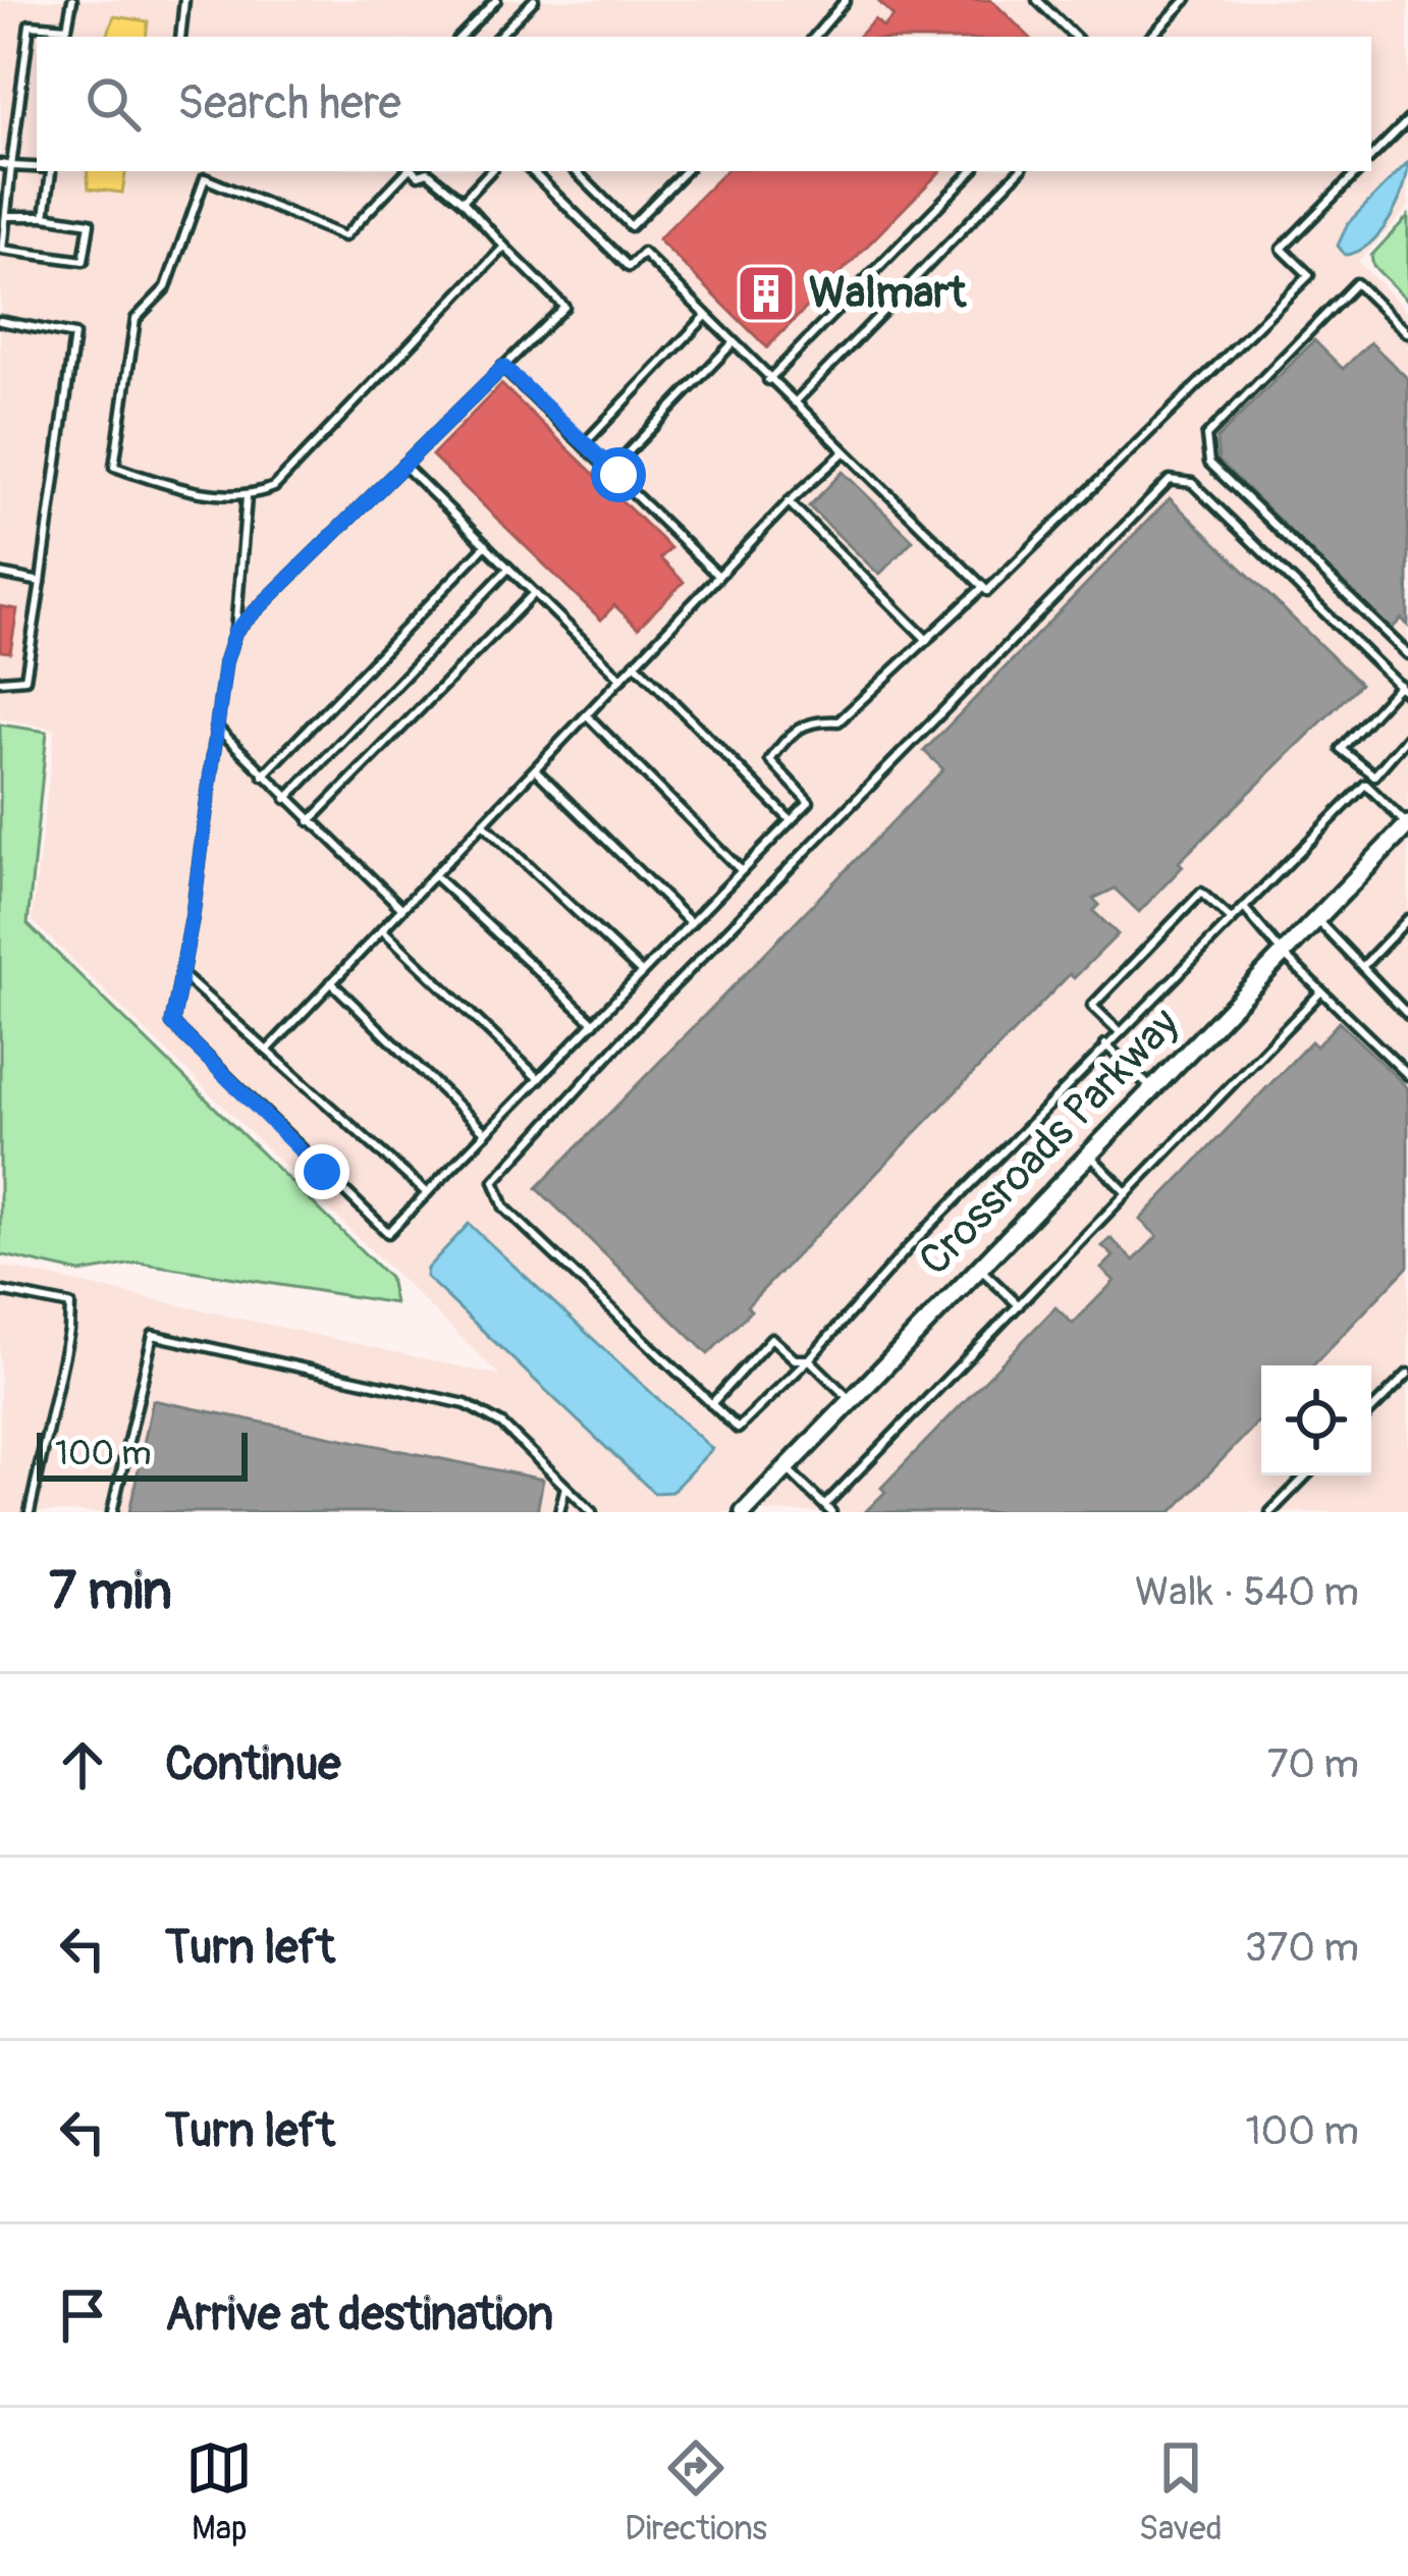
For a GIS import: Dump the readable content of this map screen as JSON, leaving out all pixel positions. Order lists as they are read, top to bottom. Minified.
{"streets":{"street":["Crossroads Parkway"]},"places":{"building":["Walmart"]},"scale_bar":"100 m","page":{"search":"Search here","scale":"100 m","heading":["7 min","Walk · 540 m"],"list":[["Continue","70 m"],["Turn left","370 m"],["Turn left","100 m"],"Arrive at destination"],"nav":["Map","Directions","Saved"]}}
